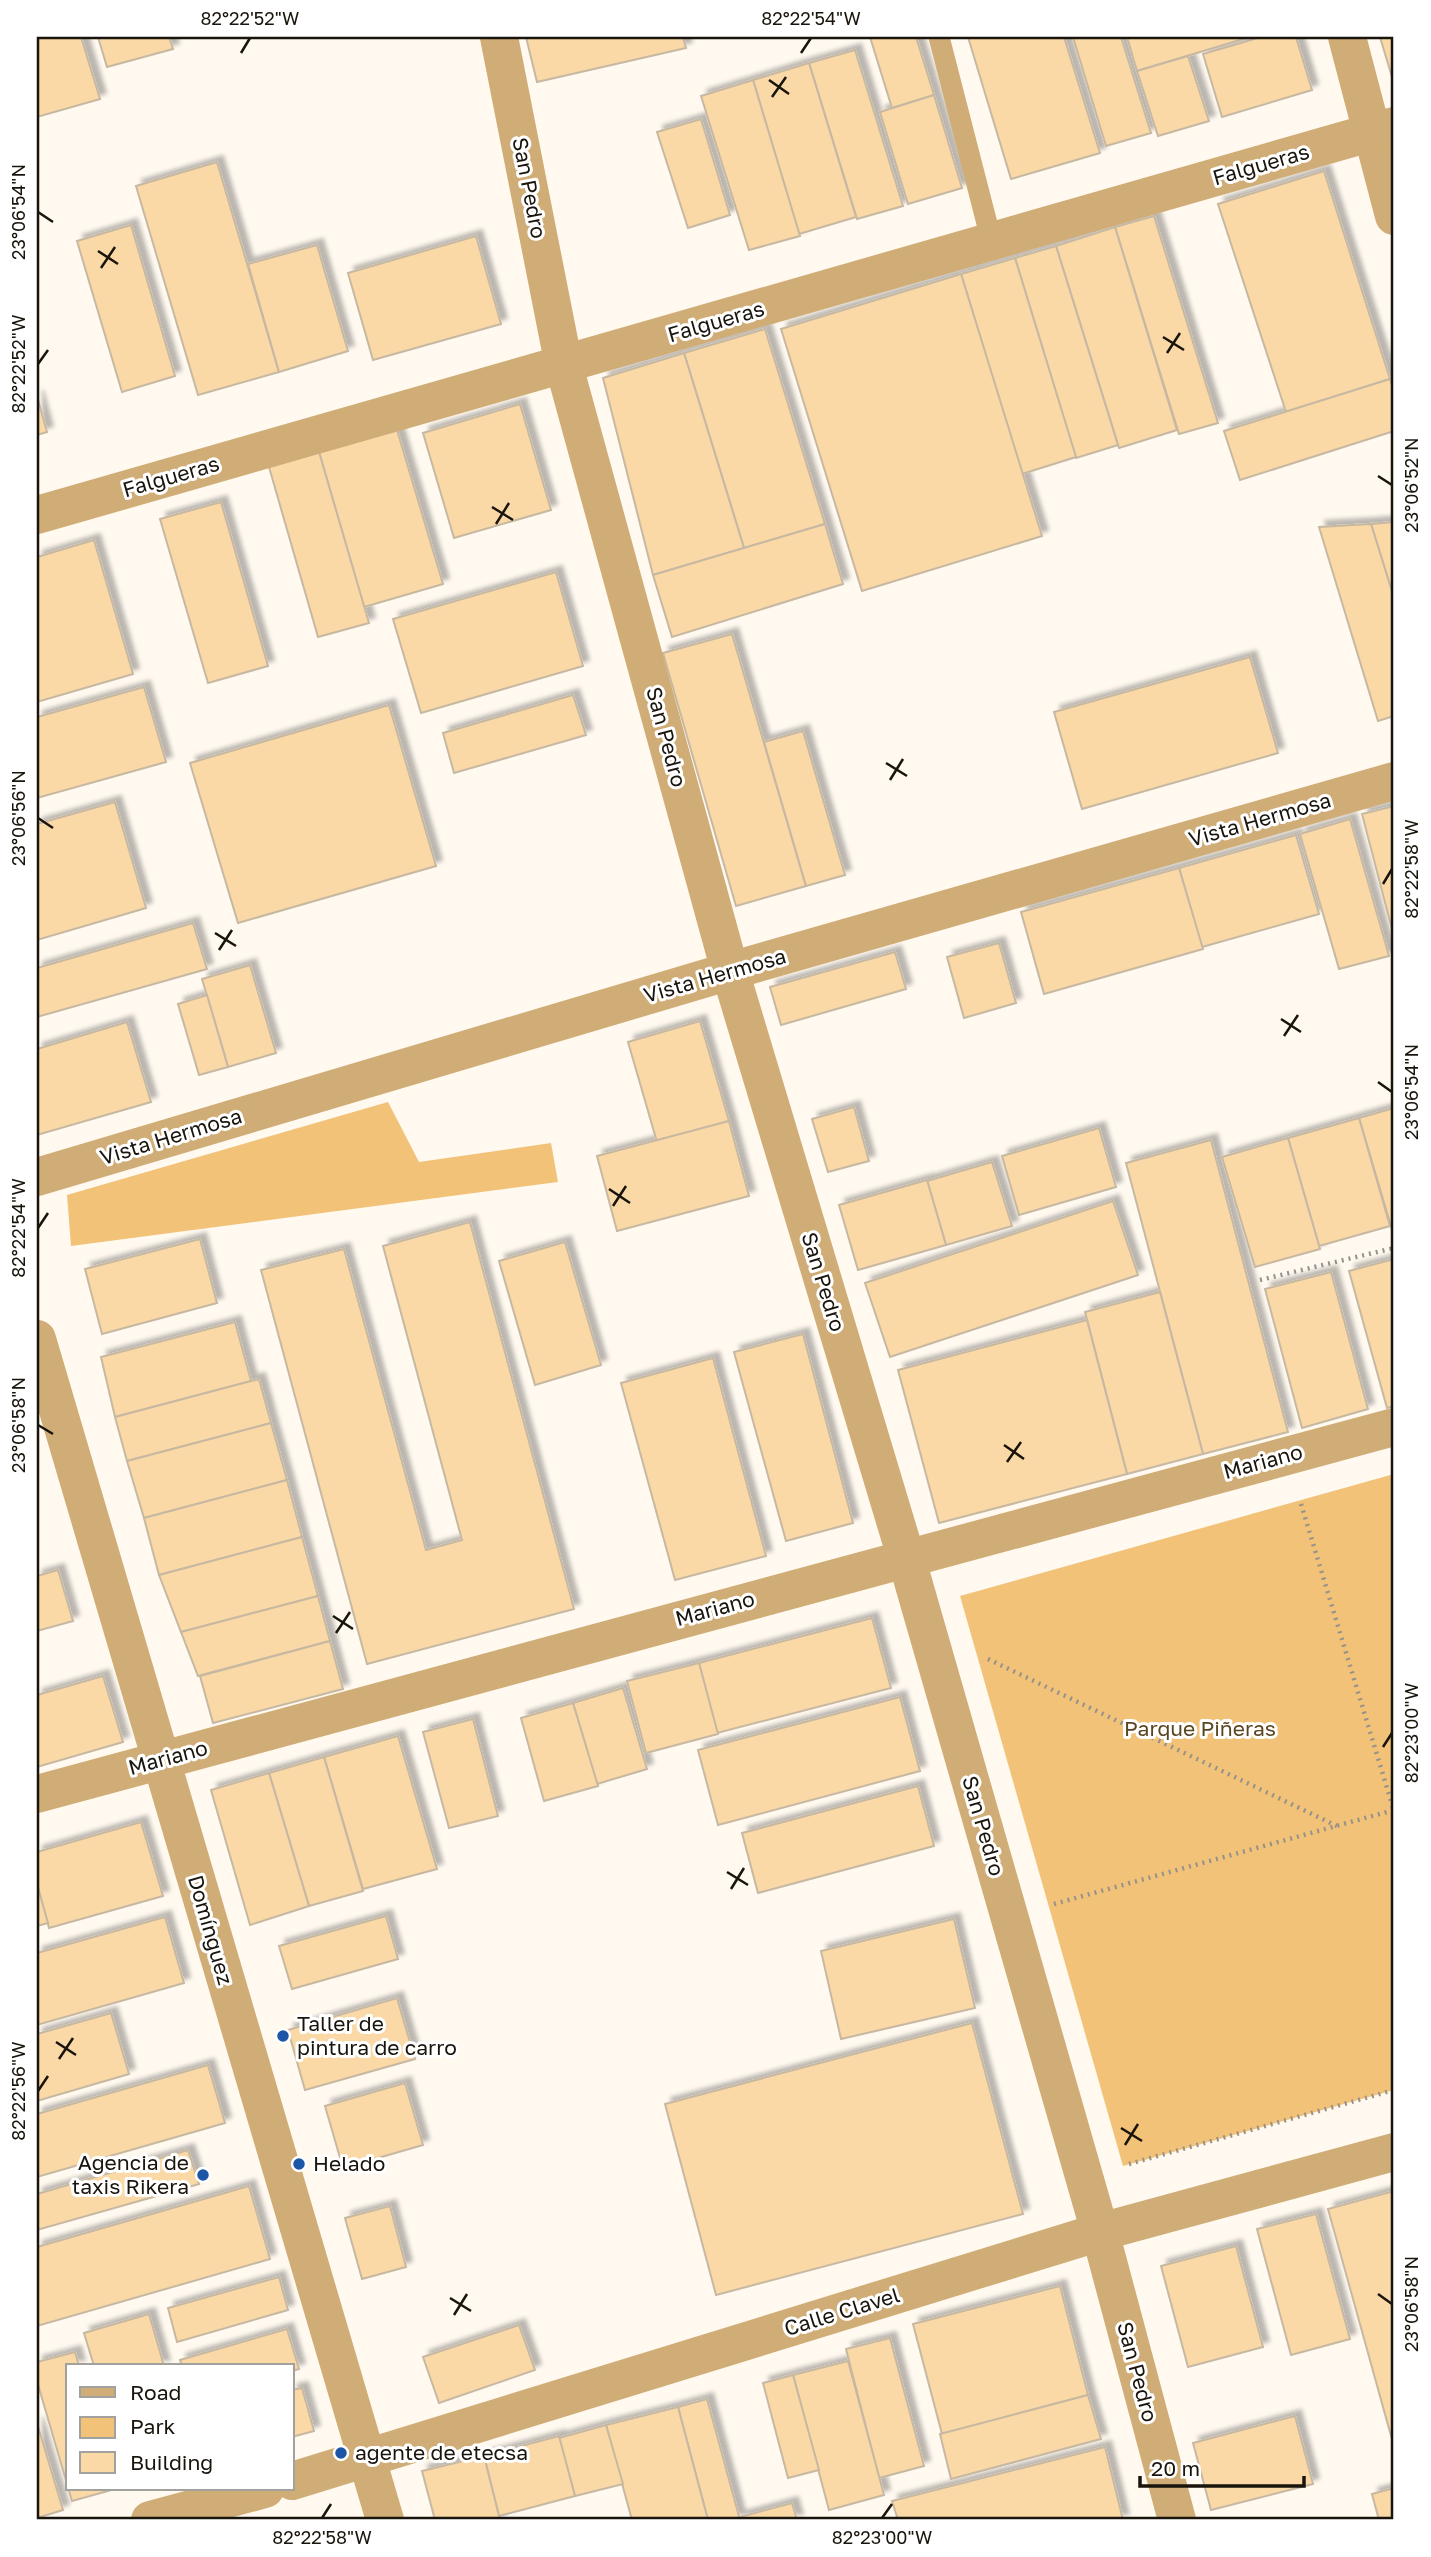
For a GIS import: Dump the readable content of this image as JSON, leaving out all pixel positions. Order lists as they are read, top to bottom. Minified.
{"streets":{"street":["Falgueras","San Pedro","Vista Hermosa","Mariano","Domínguez","Calle Clavel"]},"crossings":[["Falgueras","San Pedro"],["San Pedro","Vista Hermosa"],["San Pedro","Mariano"],["San Pedro","Calle Clavel"],["Mariano","Domínguez"],["Domínguez","Calle Clavel"]],"parks":["Parque Piñeras"],"places":["Taller de pintura de carro","Helado","Agencia de taxis Rikera","agente de etecsa"],"legend":["Road","Park","Building"],"scale_bar":"20 m","coordinates":["82°22'52\"W","82°22'54\"W","23°06'54\"N","23°06'52\"N","23°06'56\"N","82°22'58\"W","23°06'58\"N","82°23'00\"W","82°22'56\"W"]}
